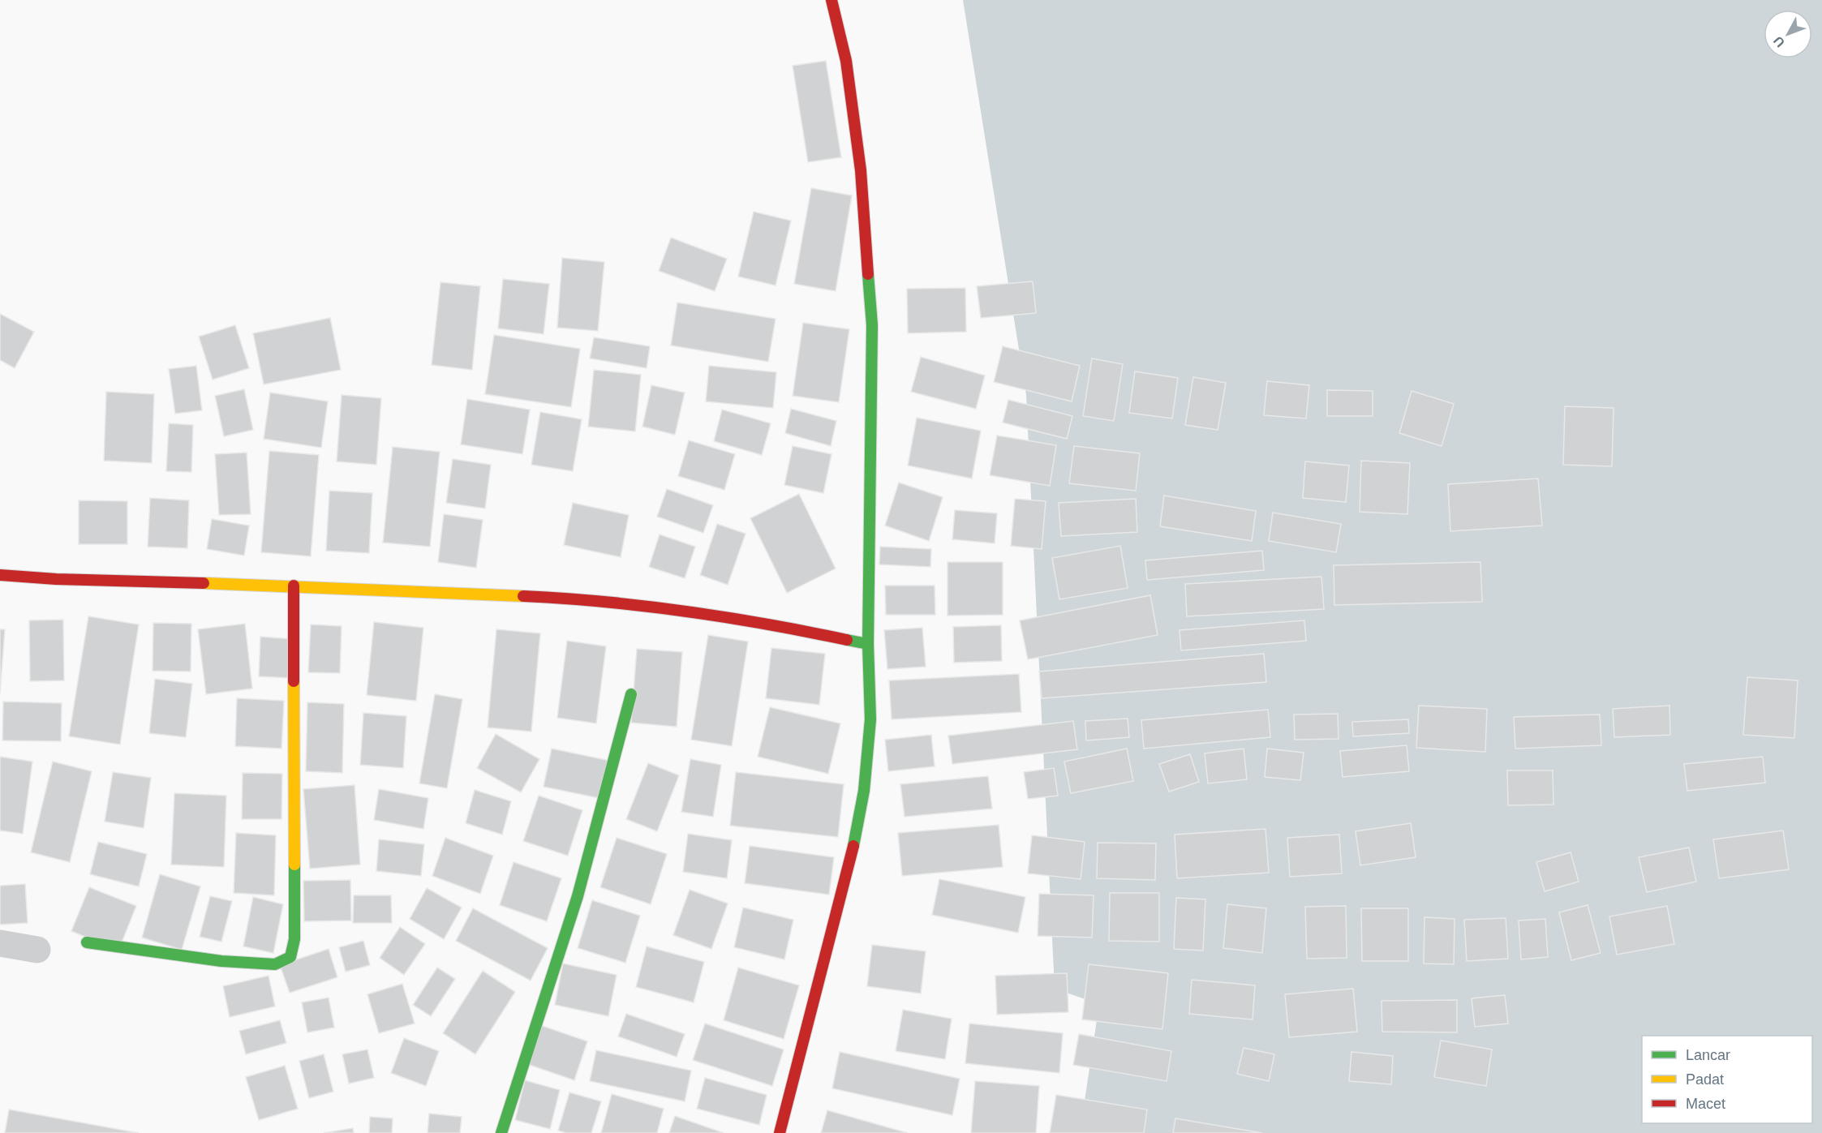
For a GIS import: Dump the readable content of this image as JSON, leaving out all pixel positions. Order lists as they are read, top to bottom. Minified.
{"legend":["Lancar","Padat","Macet"],"north":"bottom left"}
